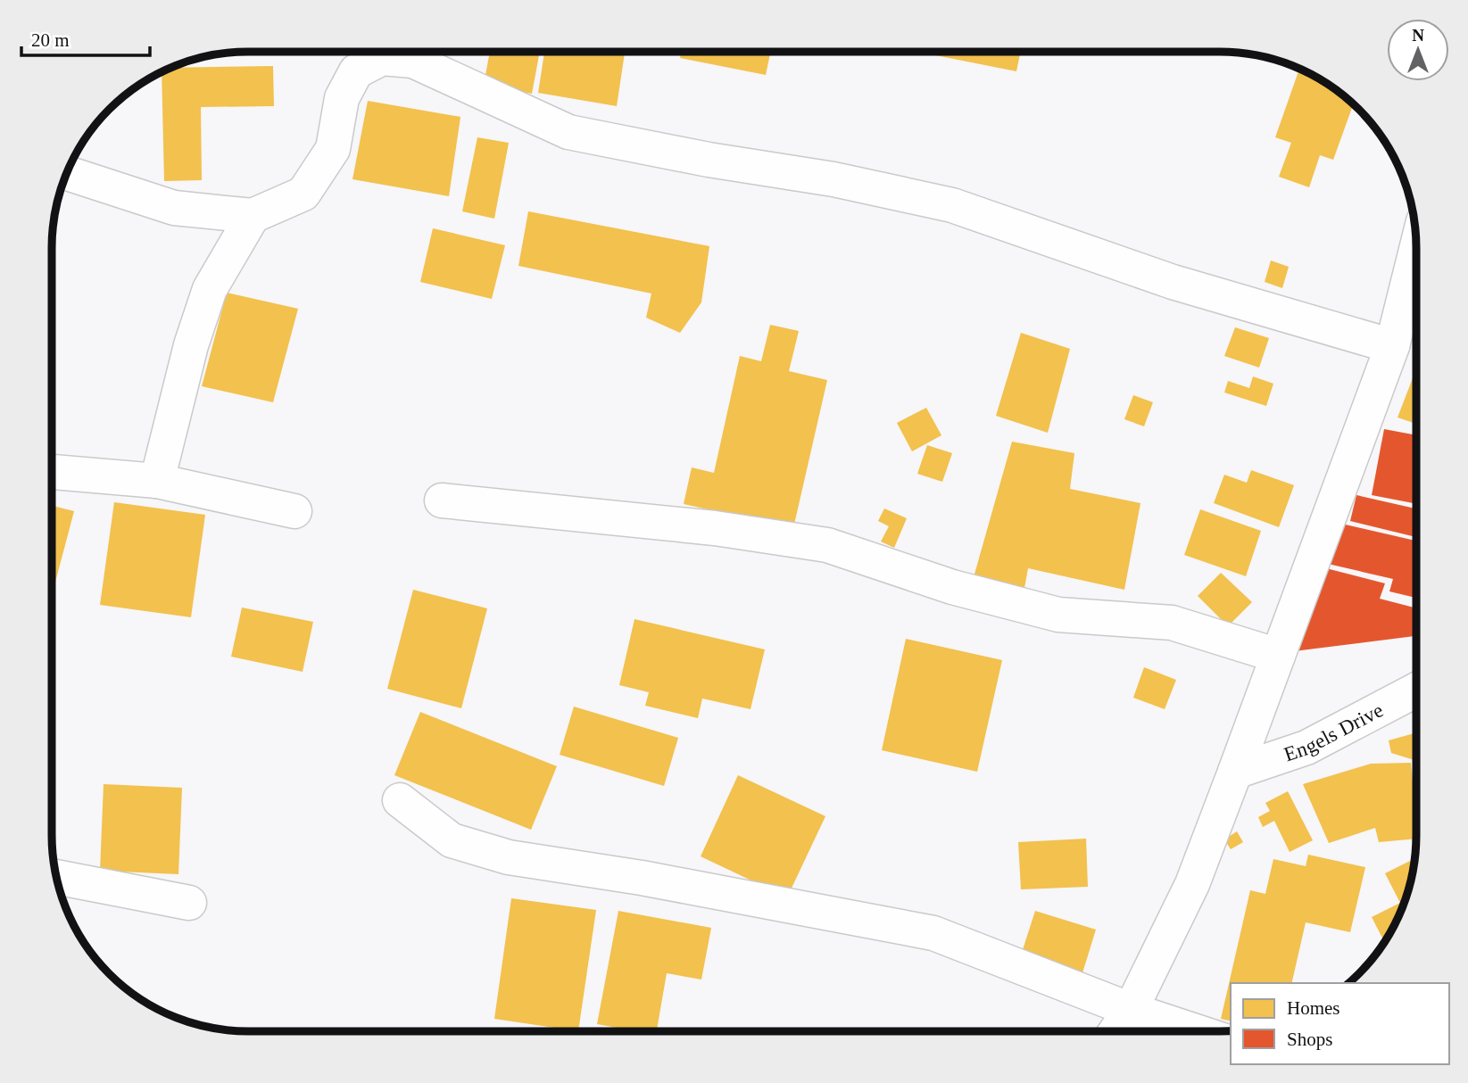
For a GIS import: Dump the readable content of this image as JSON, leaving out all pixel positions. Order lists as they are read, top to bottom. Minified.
{"streets":{"street":["Engels Drive"]},"legend":["Homes","Shops"],"scale_bar":"20 m","north":"top"}
